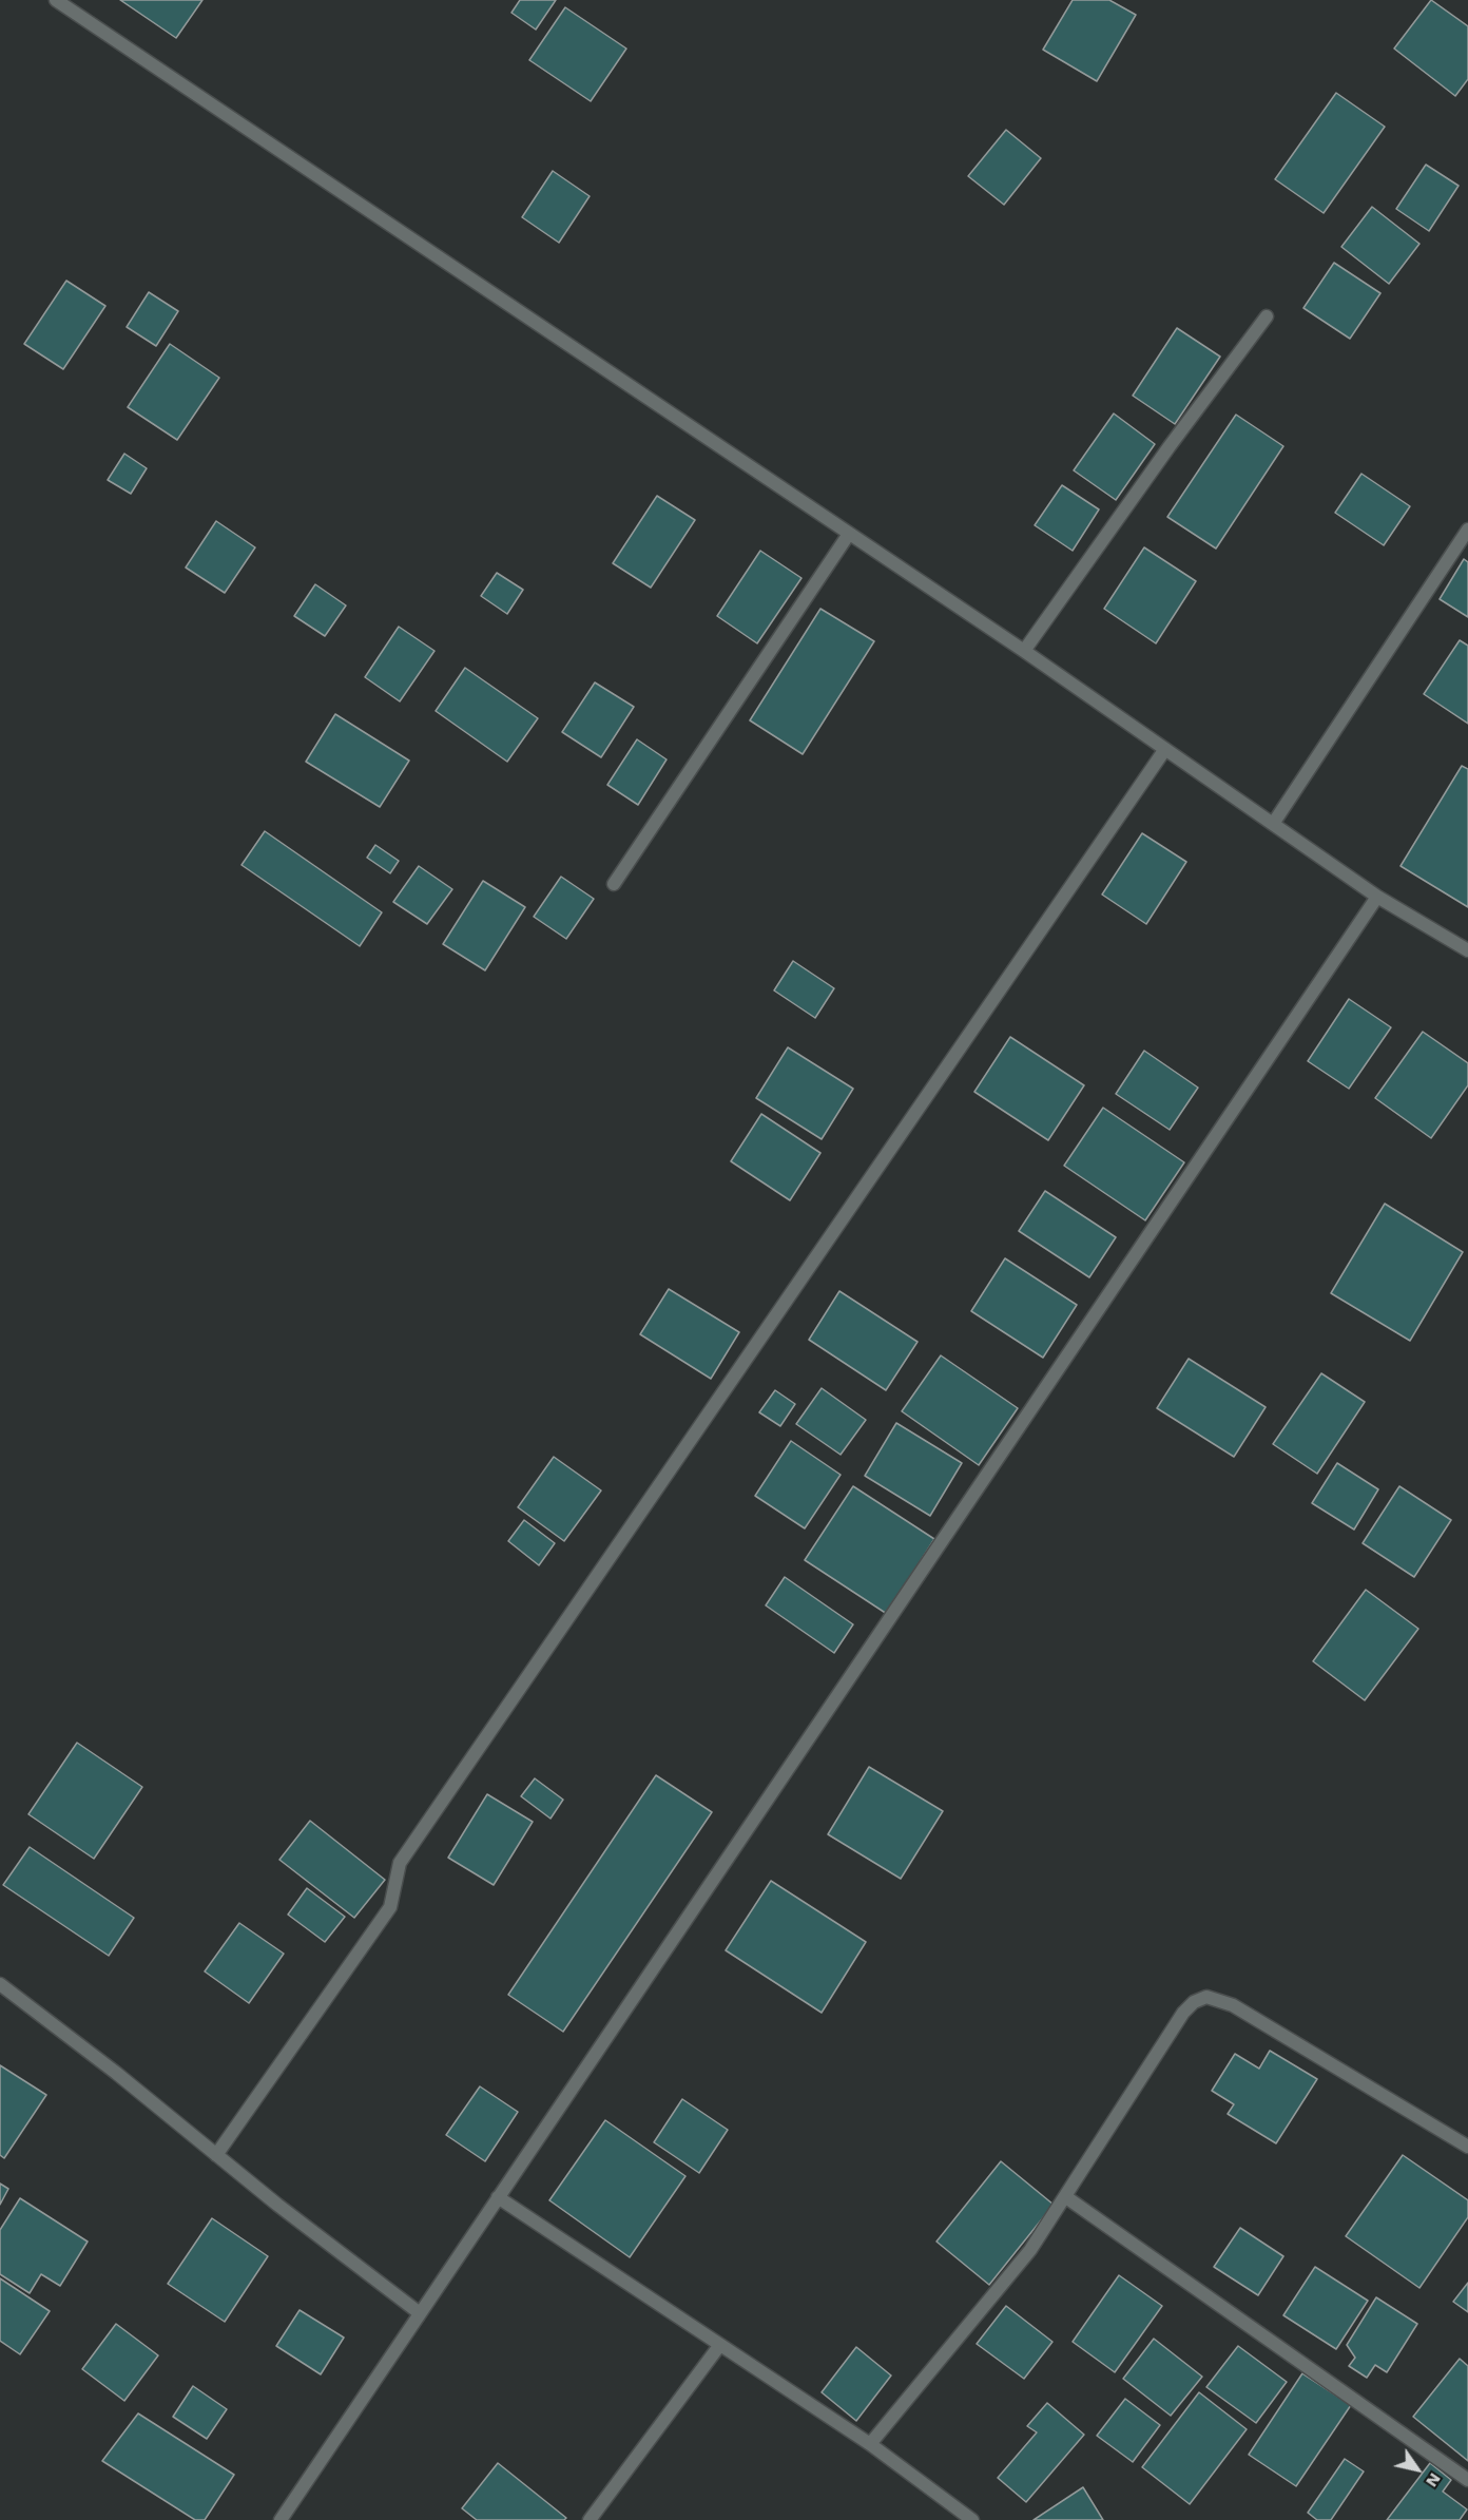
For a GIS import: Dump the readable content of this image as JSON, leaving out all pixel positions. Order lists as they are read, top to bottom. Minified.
{"north":"bottom right"}
